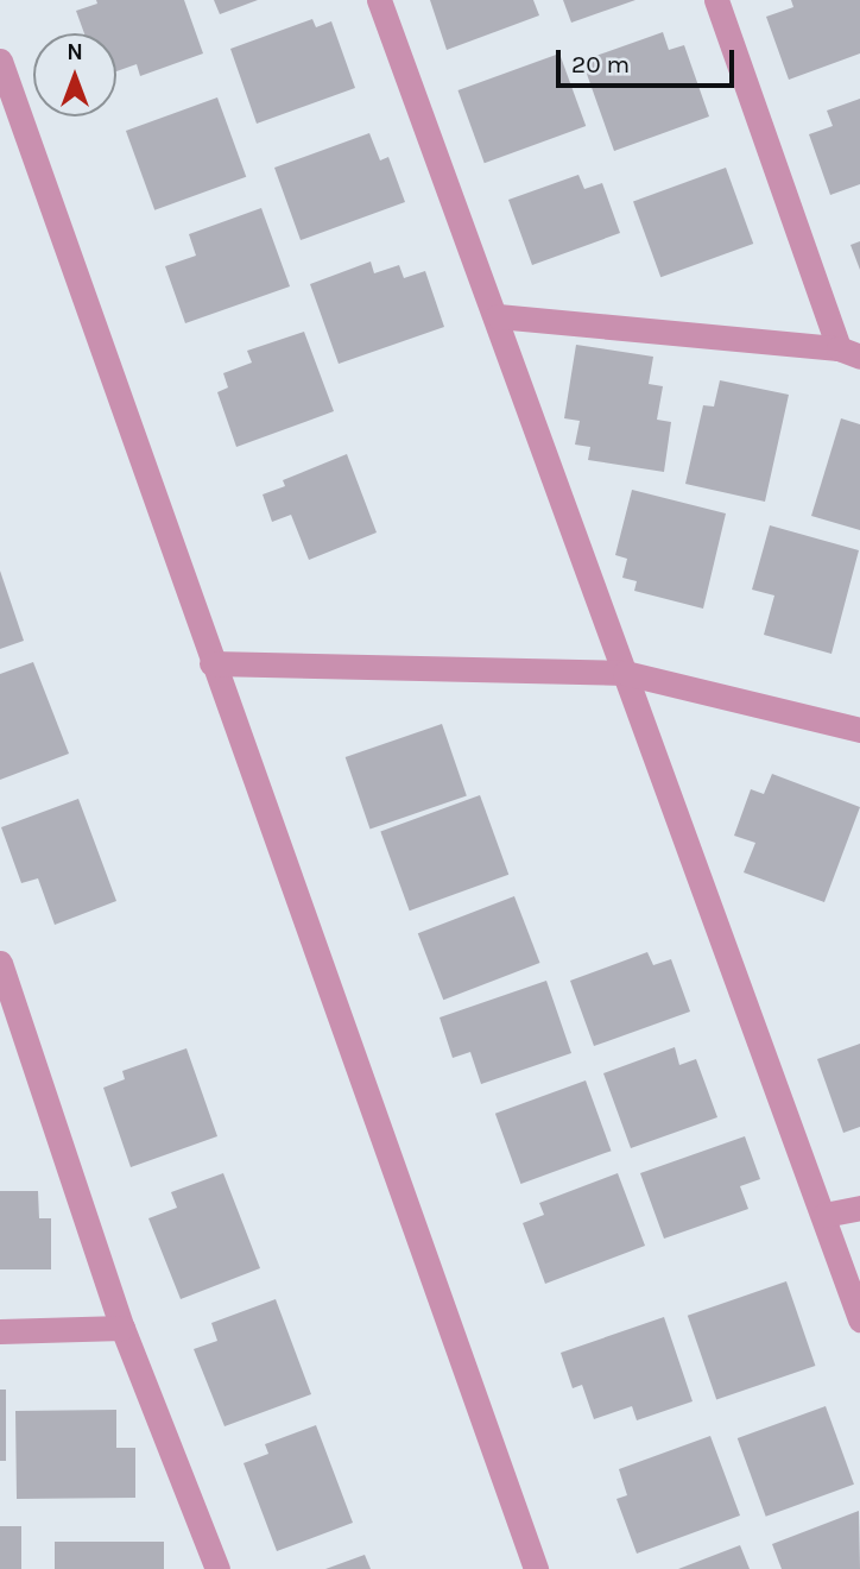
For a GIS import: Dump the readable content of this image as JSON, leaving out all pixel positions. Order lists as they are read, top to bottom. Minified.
{"scale_bar":"20 m","north":"top"}
